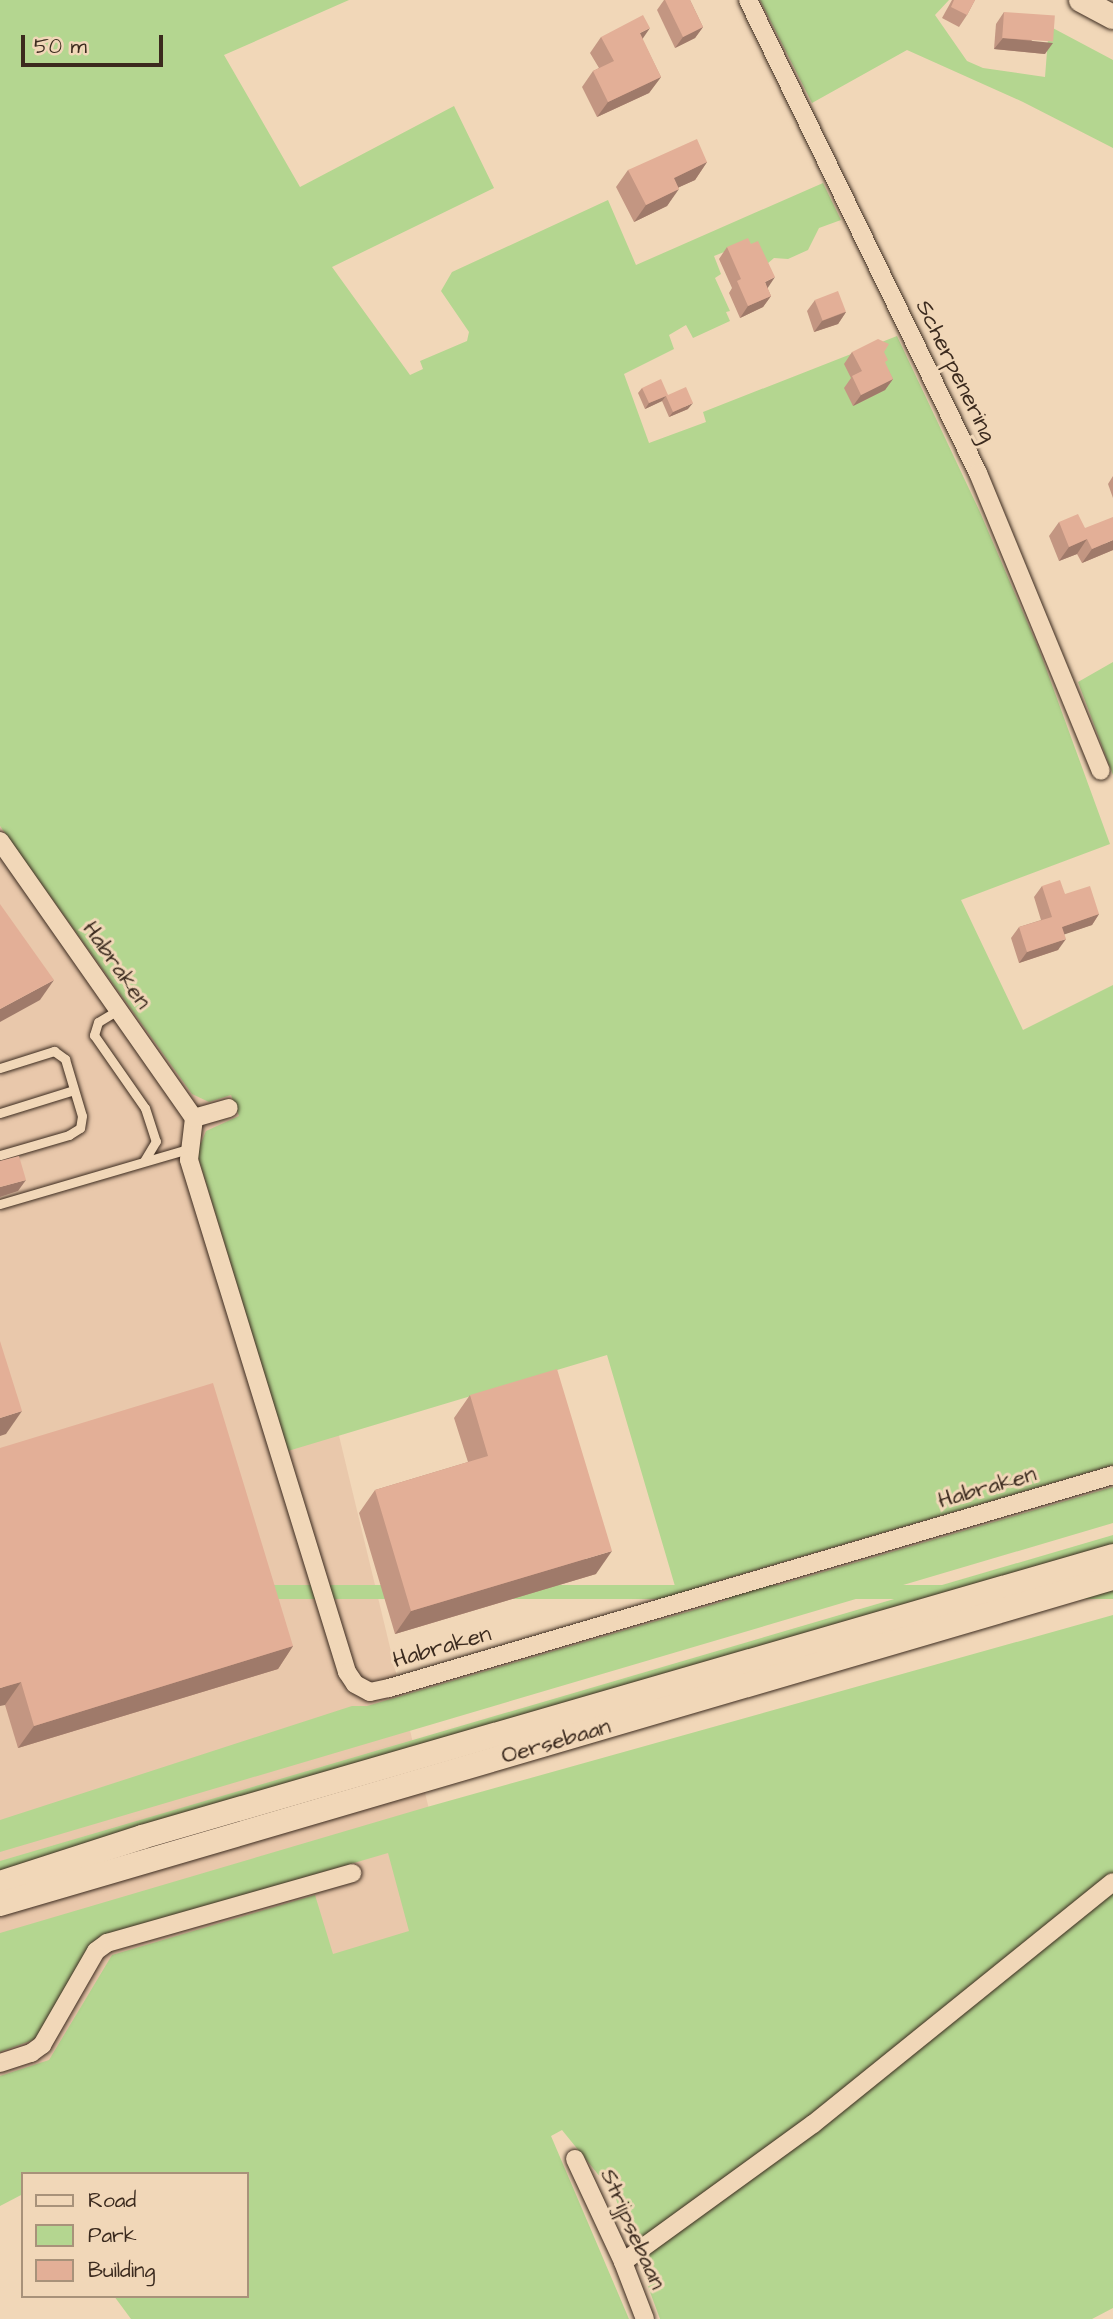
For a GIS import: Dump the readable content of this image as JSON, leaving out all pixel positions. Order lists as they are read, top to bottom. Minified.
{"streets":{"main road":["Oersebaan"],"street":["Scherpenering","Habraken","Strijpsebaan"]},"legend":["Road","Park","Building"],"scale_bar":"50 m"}
